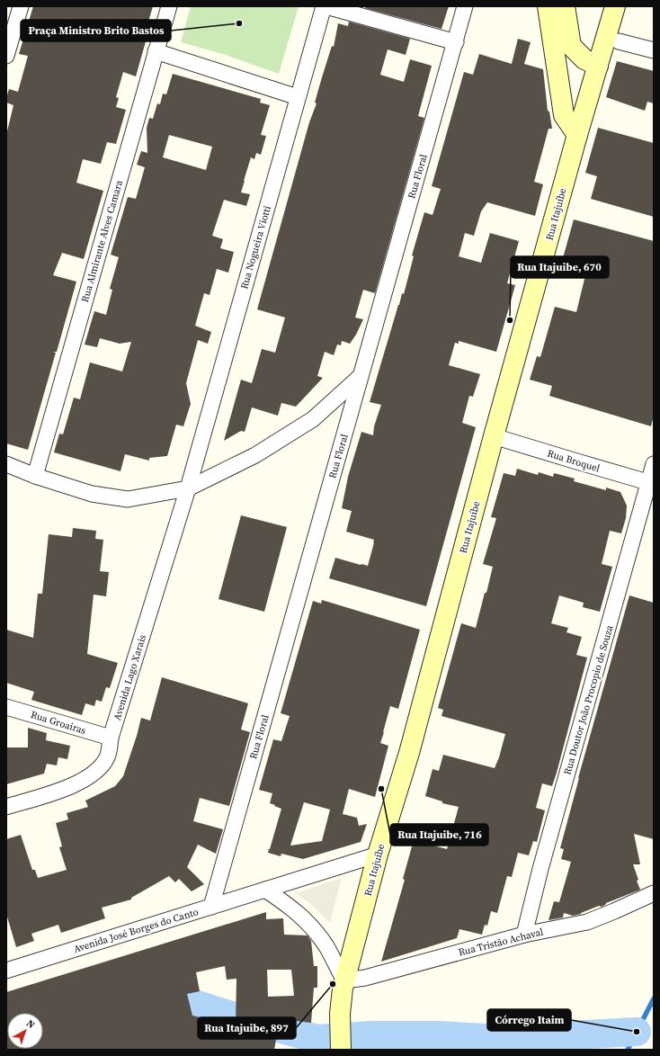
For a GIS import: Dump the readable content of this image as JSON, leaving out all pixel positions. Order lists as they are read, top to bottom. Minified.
{"streets":{"main road":["Rua Itajuíbe"],"street":["Rua Floral","Rua Almirante Alves Camara","Rua Nogueira Viotti","Rua Broquel","Avenida Lago Xarais","Rua Doutor João Procopio de Souza","Rua Groairas","Avenida José Borges do Canto","Rua Tristão Achaval"]},"crossings":[["Rua Floral","Avenida José Borges do Canto"],["Rua Itajuíbe","Rua Broquel"],["Rua Itajuíbe","Avenida José Borges do Canto"],["Rua Itajuíbe","Rua Tristão Achaval"],["Rua Nogueira Viotti","Avenida Lago Xarais"],["Rua Broquel","Rua Doutor João Procopio de Souza"],["Avenida Lago Xarais","Rua Groairas"],["Rua Doutor João Procopio de Souza","Rua Tristão Achaval"]],"places":["Praça Ministro Brito Bastos","Rua Itajuibe, 670","Rua Itajuibe, 716","Rua Itajuibe, 897","Córrego Itaim"],"north":"top right"}
